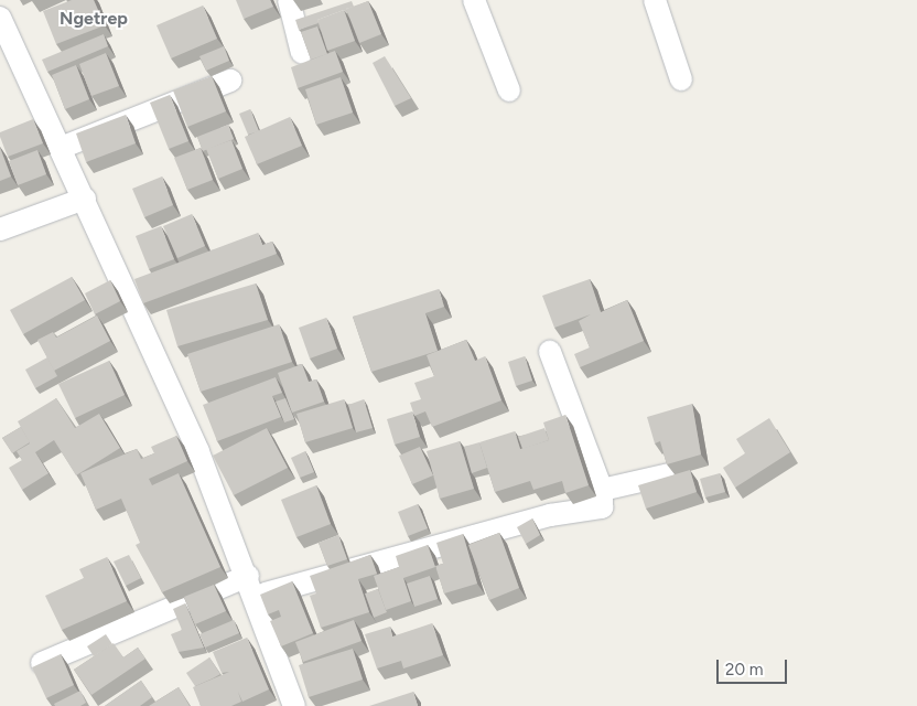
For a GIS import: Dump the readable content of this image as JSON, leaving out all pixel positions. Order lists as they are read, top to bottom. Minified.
{"districts":["Ngetrep"],"scale_bar":"20 m"}
